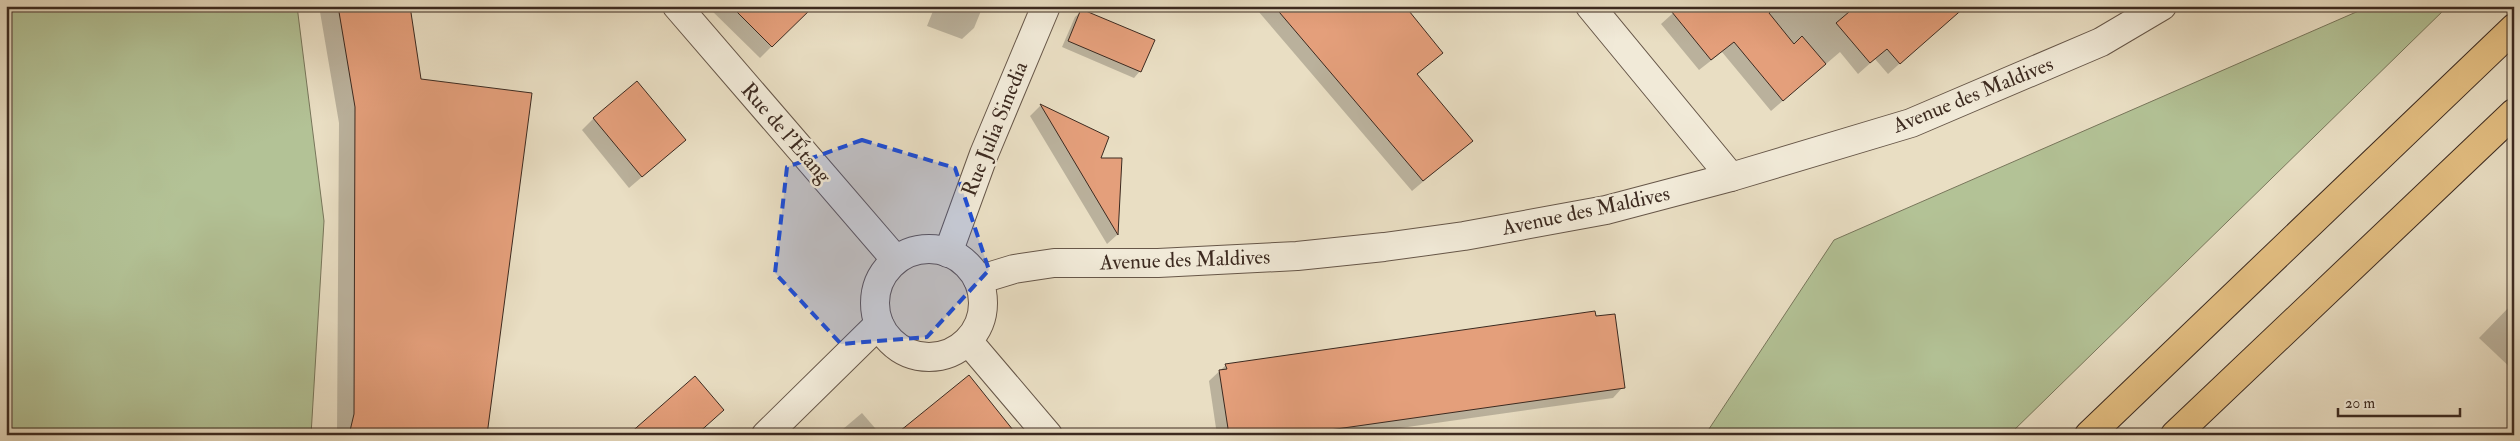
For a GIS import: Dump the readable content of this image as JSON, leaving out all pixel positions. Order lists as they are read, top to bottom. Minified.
{"streets":{"street":["Avenue des Maldives","Rue Julia Sinedia","Rue de l'Étang"]},"crossings":[["Avenue des Maldives","Rue Julia Sinedia"],["Avenue des Maldives","Rue de l'Étang"],["Rue Julia Sinedia","Rue de l'Étang"]],"scale_bar":"20 m"}
